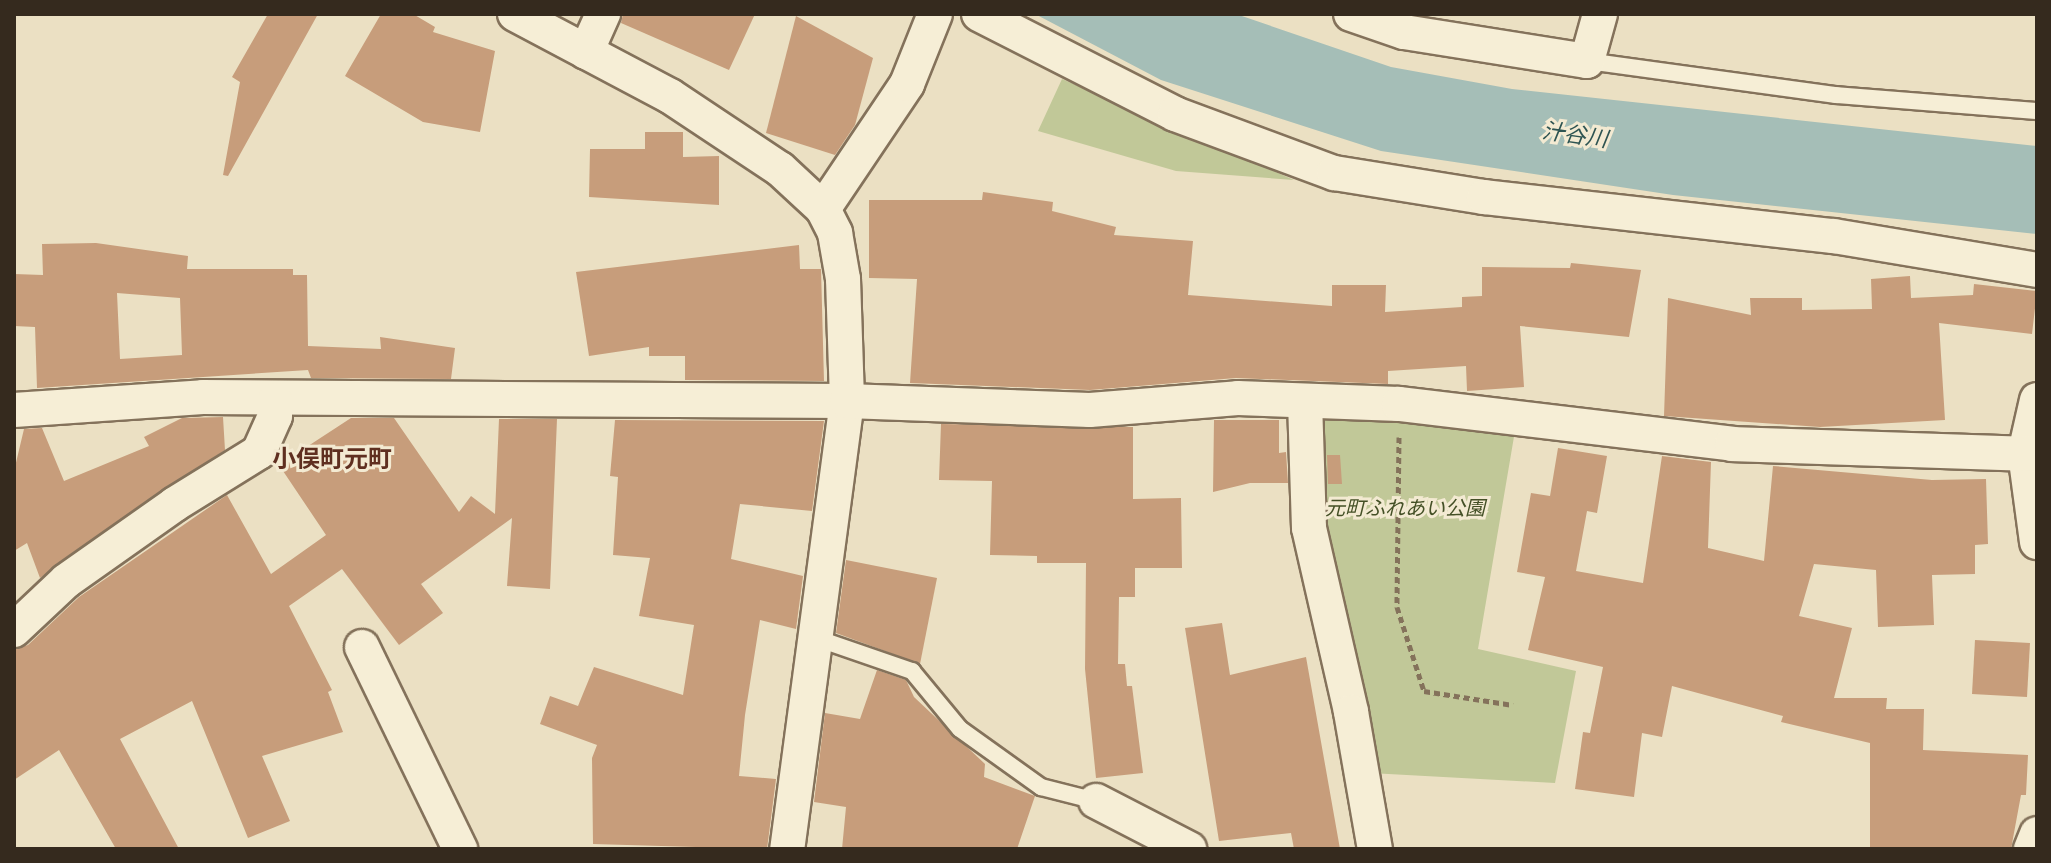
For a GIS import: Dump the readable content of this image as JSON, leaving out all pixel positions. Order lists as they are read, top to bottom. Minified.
{"districts":["小俣町元町"],"water":["汁谷川"],"parks":["元町ふれあい公園"]}
